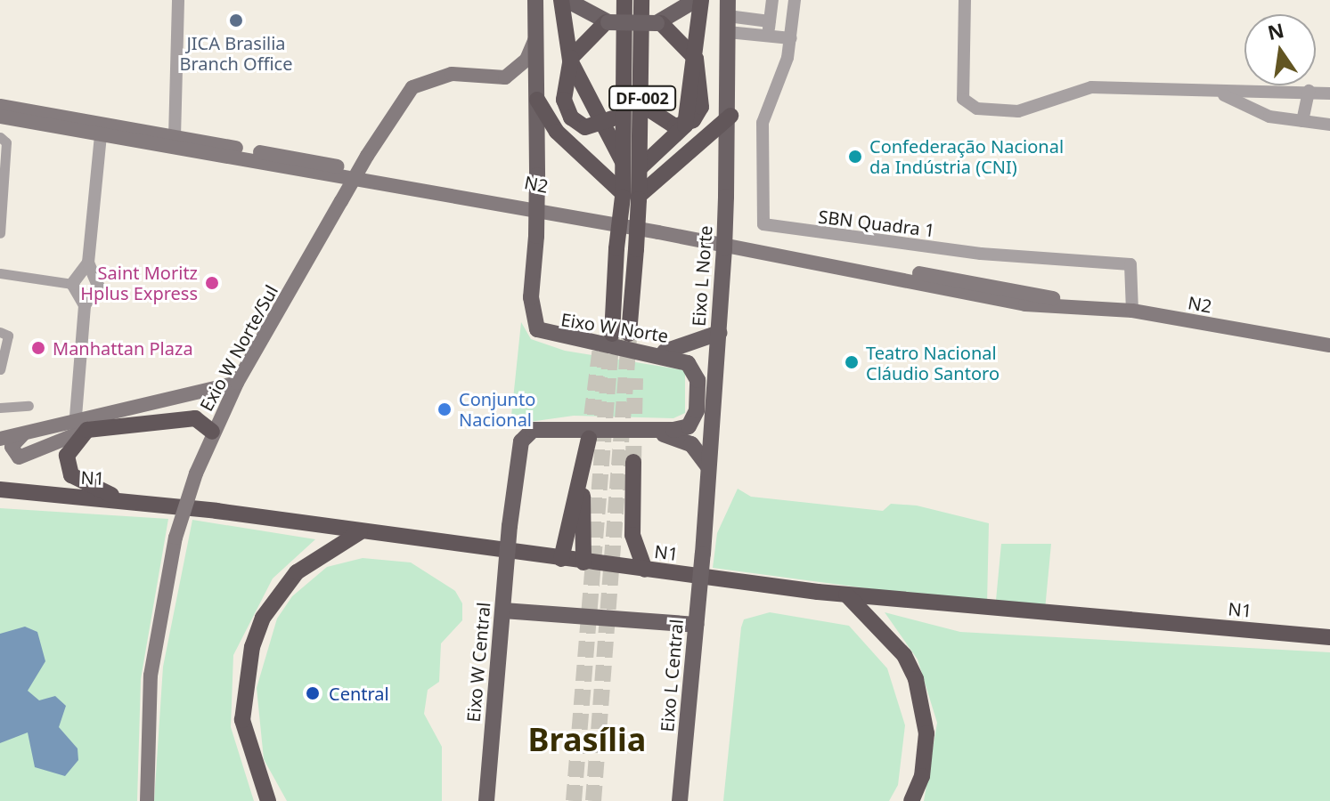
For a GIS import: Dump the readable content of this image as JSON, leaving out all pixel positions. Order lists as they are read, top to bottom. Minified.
{"streets":{"highway":["DF-002","N1"],"main road":["N2","Eixo L Norte","Eixo W Norte","Exio W Norte/Sul","Eixo W Central","Eixo L Central"],"street":["SBN Quadra 1"]},"crossings":[["N2","SBN Quadra 1"],["Eixo L Norte","Eixo L Central"],["Eixo W Norte","Exio W Norte/Sul"],["Eixo W Norte","Eixo W Central"]],"districts":["Brasília"],"places":["JICA Brasilia Branch Office","Confederação Nacional da Indústria (CNI)","Saint Moritz Hplus Express","Manhattan Plaza","Teatro Nacional Cláudio Santoro","Conjunto Nacional","Central"],"north":"top"}
